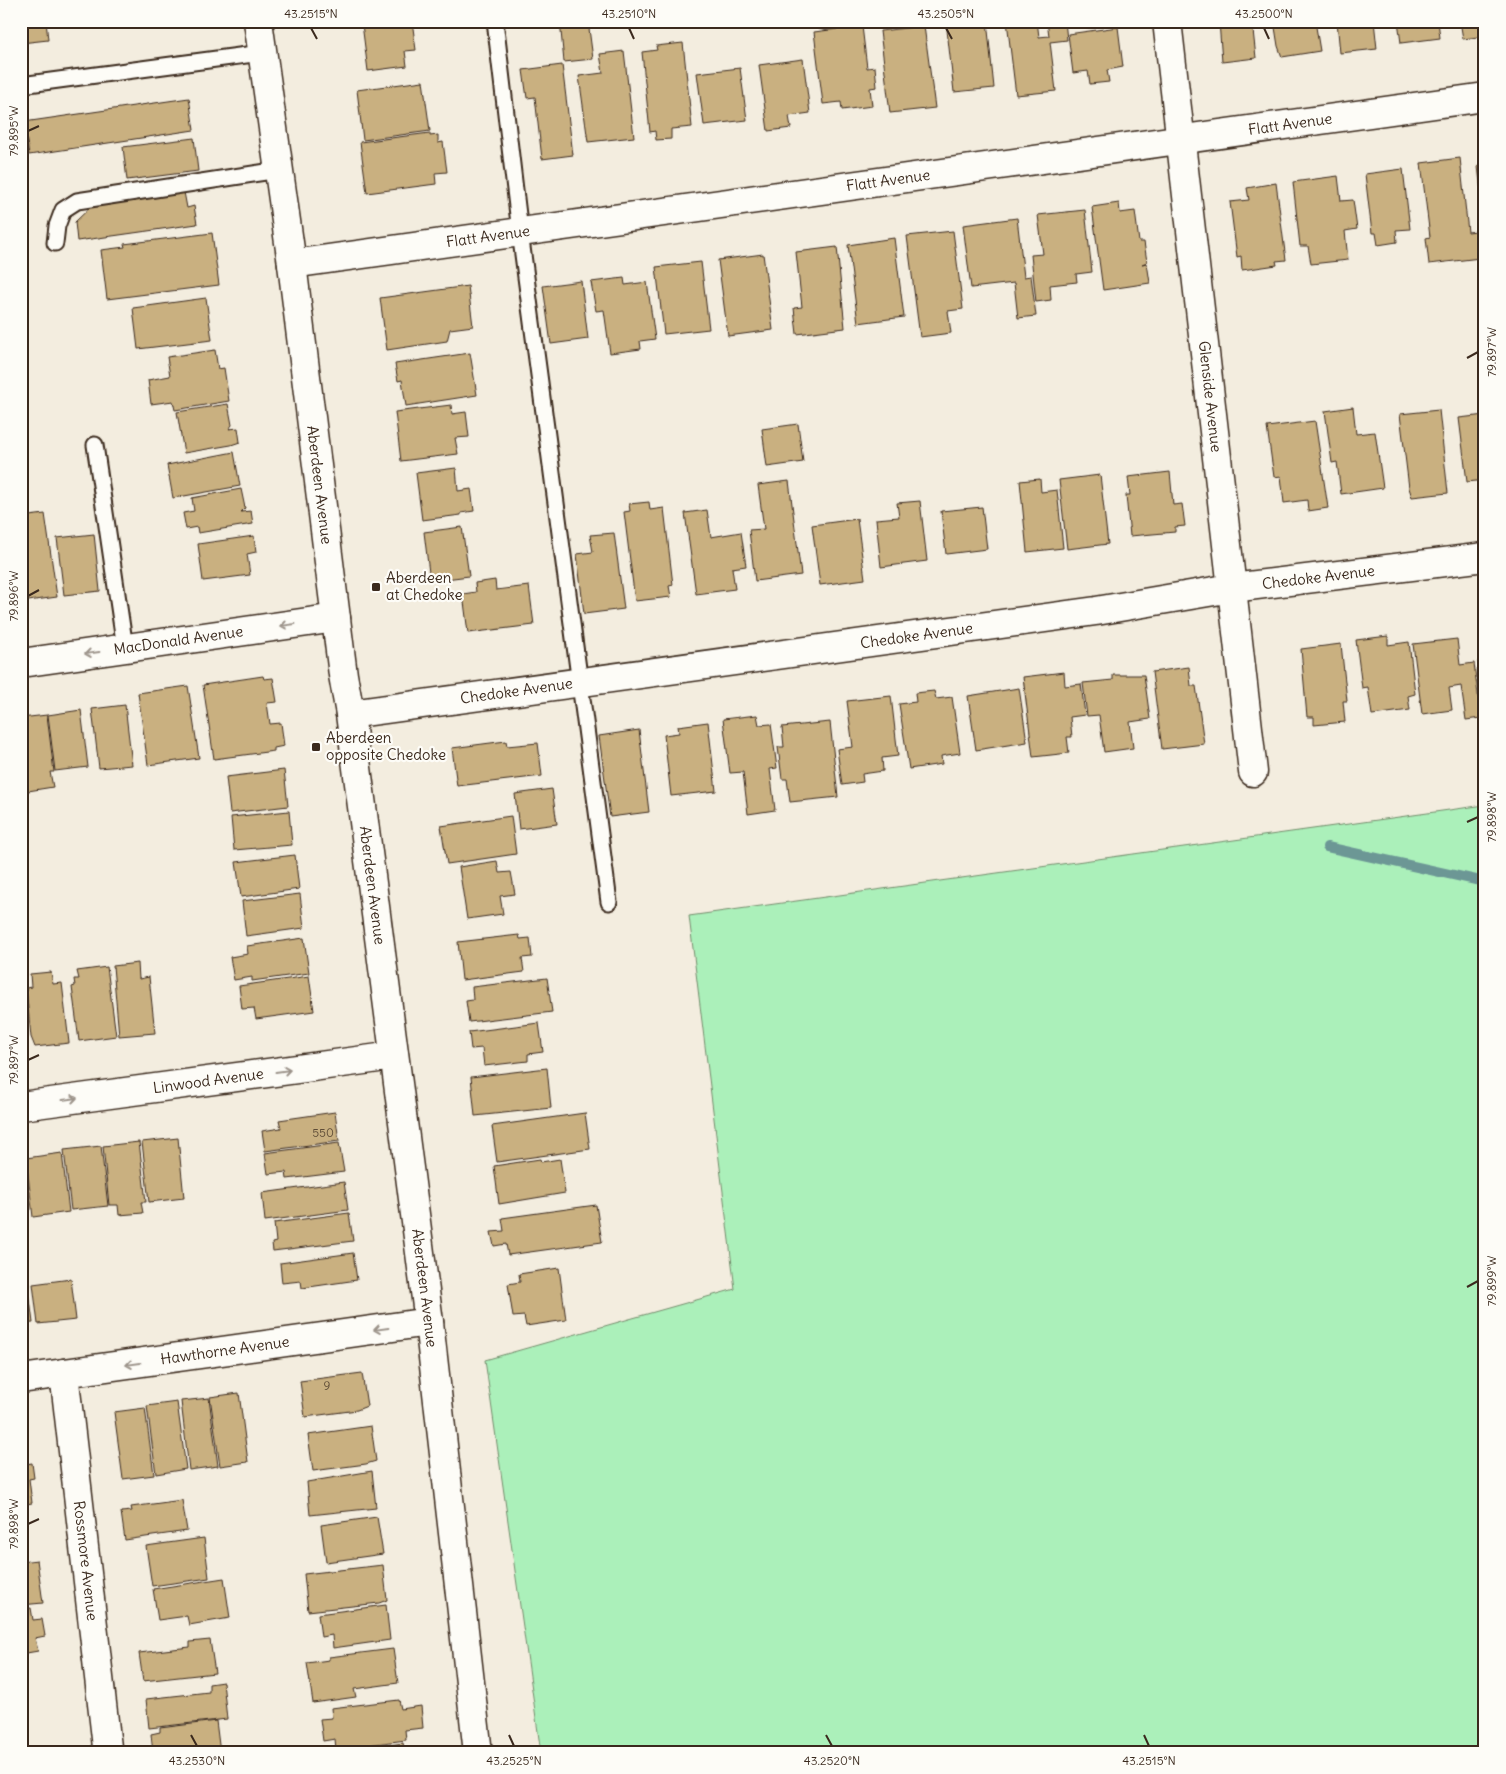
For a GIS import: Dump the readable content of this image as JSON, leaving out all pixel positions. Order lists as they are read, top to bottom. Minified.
{"streets":{"street":["Flatt Avenue","Glenside Avenue","Aberdeen Avenue","Chedoke Avenue","MacDonald Avenue","Linwood Avenue","Hawthorne Avenue","Rossmore Avenue"]},"crossings":[["Flatt Avenue","Glenside Avenue"],["Flatt Avenue","Aberdeen Avenue"],["Glenside Avenue","Chedoke Avenue"],["Aberdeen Avenue","Chedoke Avenue"],["Aberdeen Avenue","MacDonald Avenue"],["Aberdeen Avenue","Linwood Avenue"],["Aberdeen Avenue","Hawthorne Avenue"],["Hawthorne Avenue","Rossmore Avenue"]],"one_way":["MacDonald Avenue","Linwood Avenue","Hawthorne Avenue"],"places":{"transit":["Aberdeen at Chedoke","Aberdeen opposite Chedoke"]},"house_numbers":["550","9"],"coordinates":["43.2515°N","43.2510°N","43.2505°N","43.2500°N","79.895°W","79.897°W","79.896°W","79.898°W","79.899°W","43.2530°N","43.2525°N","43.2520°N"]}
